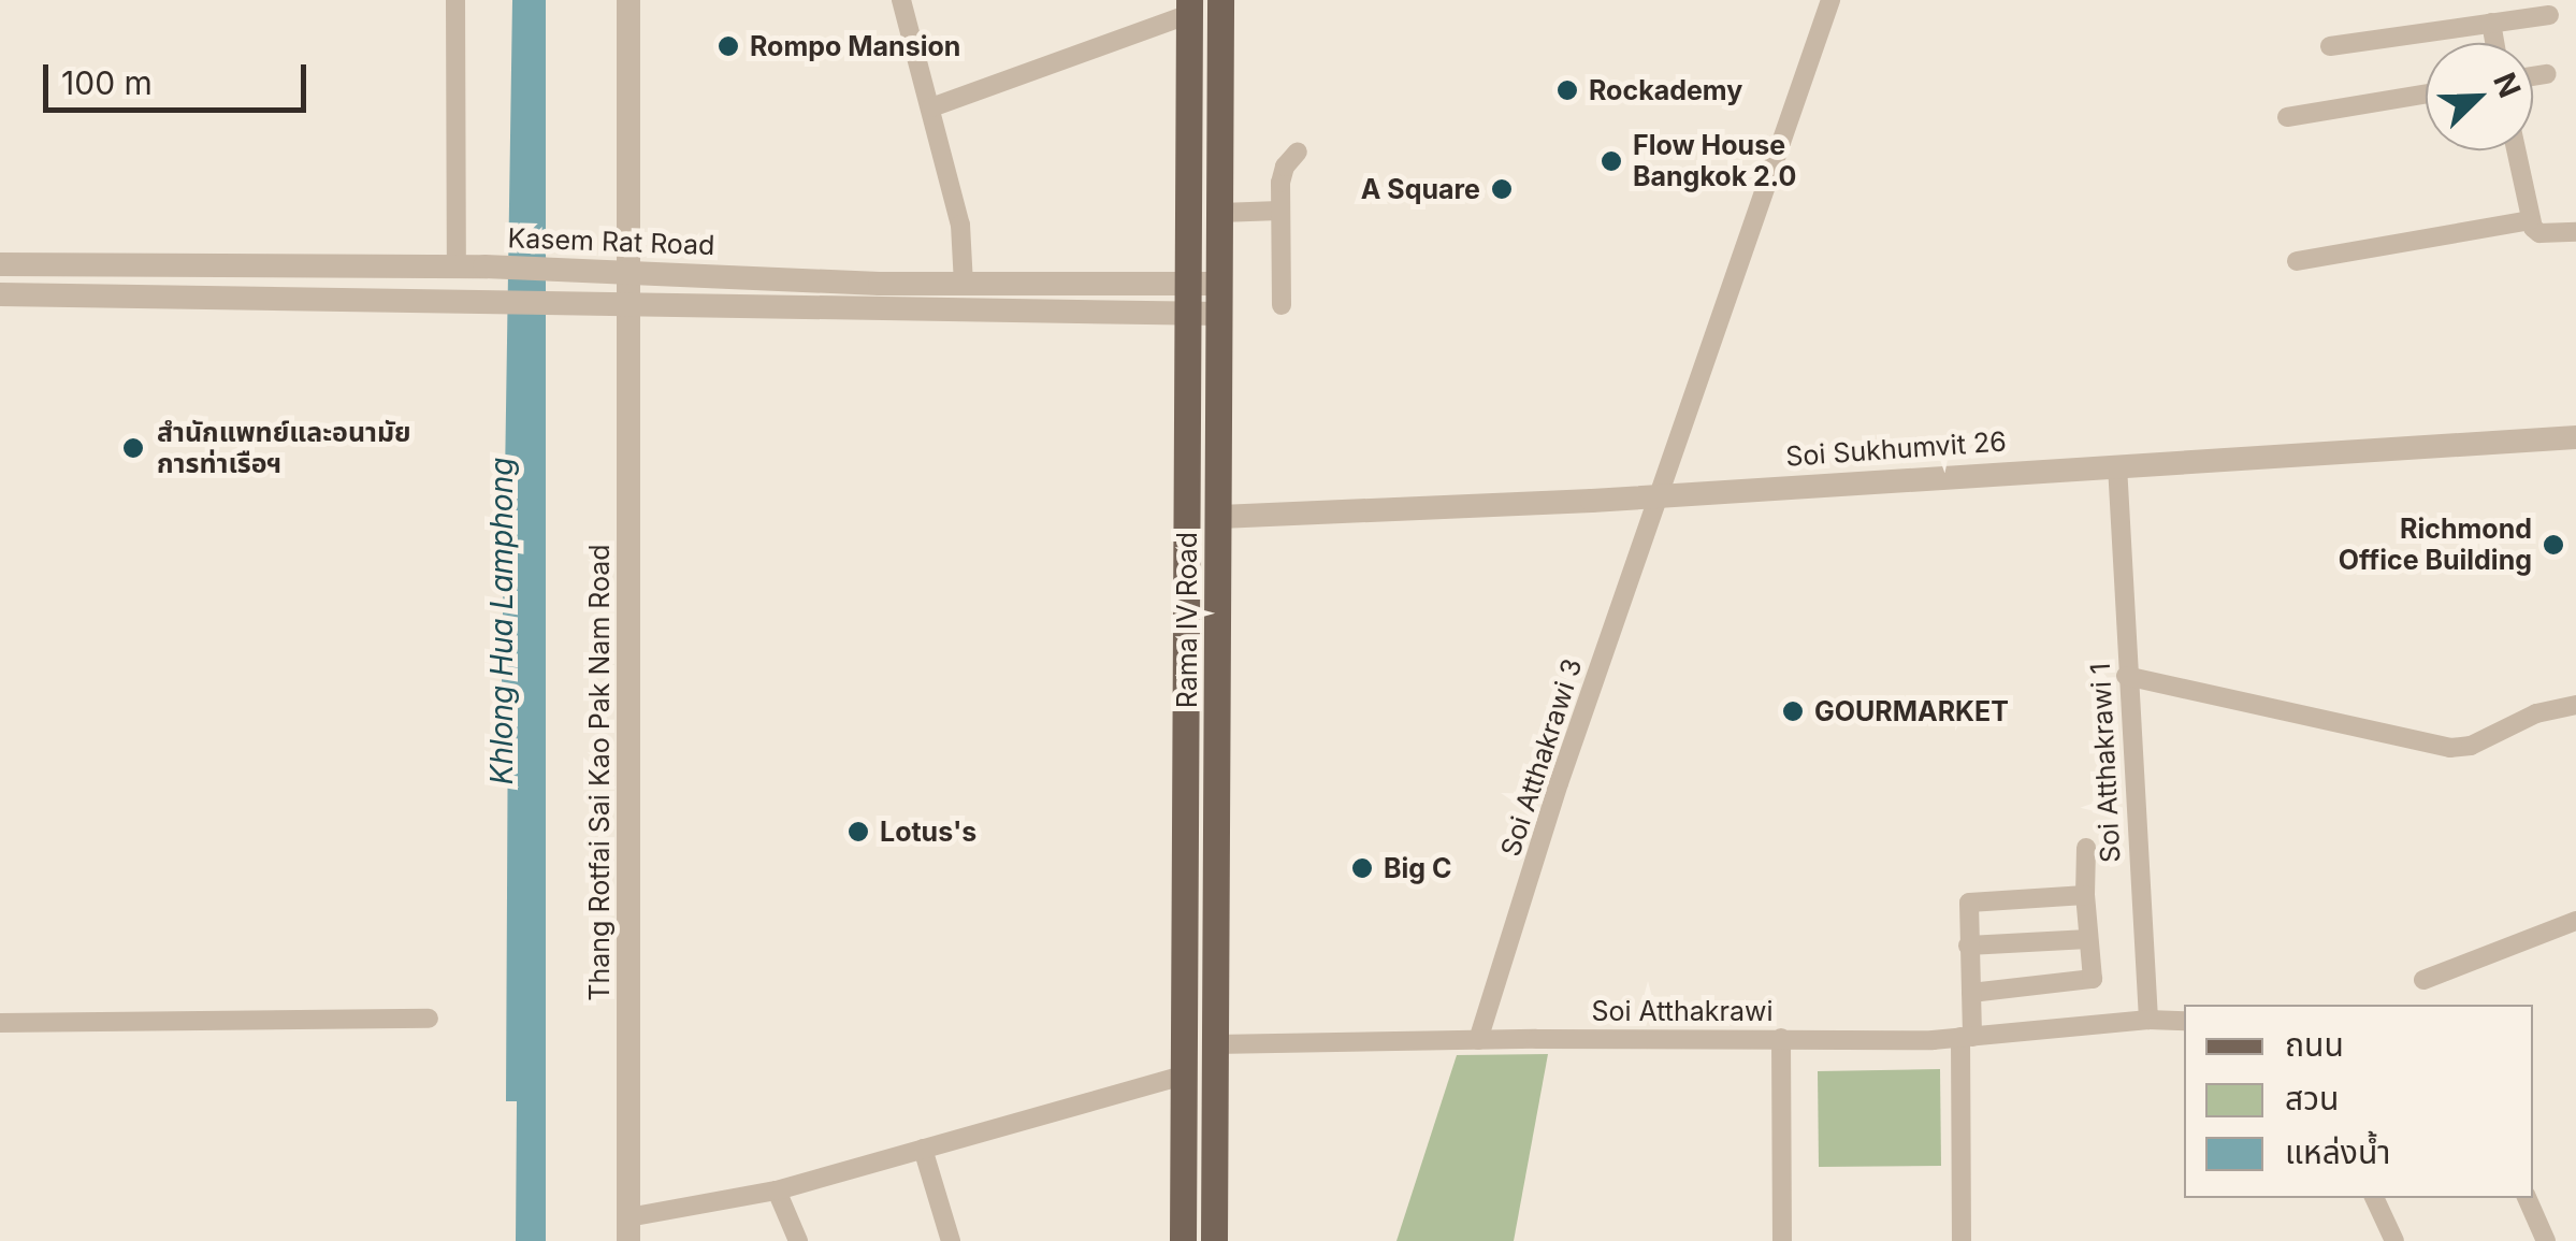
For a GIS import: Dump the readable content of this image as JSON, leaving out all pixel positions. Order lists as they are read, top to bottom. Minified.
{"streets":{"main road":["Rama IV Road"],"street":["Kasem Rat Road","Soi Sukhumvit 26","Soi Atthakrawi 3","Soi Atthakrawi 1","Thang Rotfai Sai Kao Pak Nam Road","Soi Atthakrawi"]},"crossings":[["Kasem Rat Road","Rama IV Road"],["Kasem Rat Road","Thang Rotfai Sai Kao Pak Nam Road"],["Soi Sukhumvit 26","Rama IV Road"],["Soi Sukhumvit 26","Soi Atthakrawi 3"],["Soi Sukhumvit 26","Soi Atthakrawi 1"],["Rama IV Road","Soi Atthakrawi"],["Soi Atthakrawi 3","Soi Atthakrawi"],["Soi Atthakrawi 1","Soi Atthakrawi"]],"water":["Khlong Hua Lamphong"],"places":["Rompo Mansion","Rockademy","Flow House Bangkok 2.0","A Square","สำนักแพทย์และอนามัย การท่าเรือฯ","Richmond Office Building","GOURMARKET","Lotus's","Big C"],"legend":["ถนน","สวน","แหล่งน้ำ"],"scale_bar":"100 m","north":"top right"}
